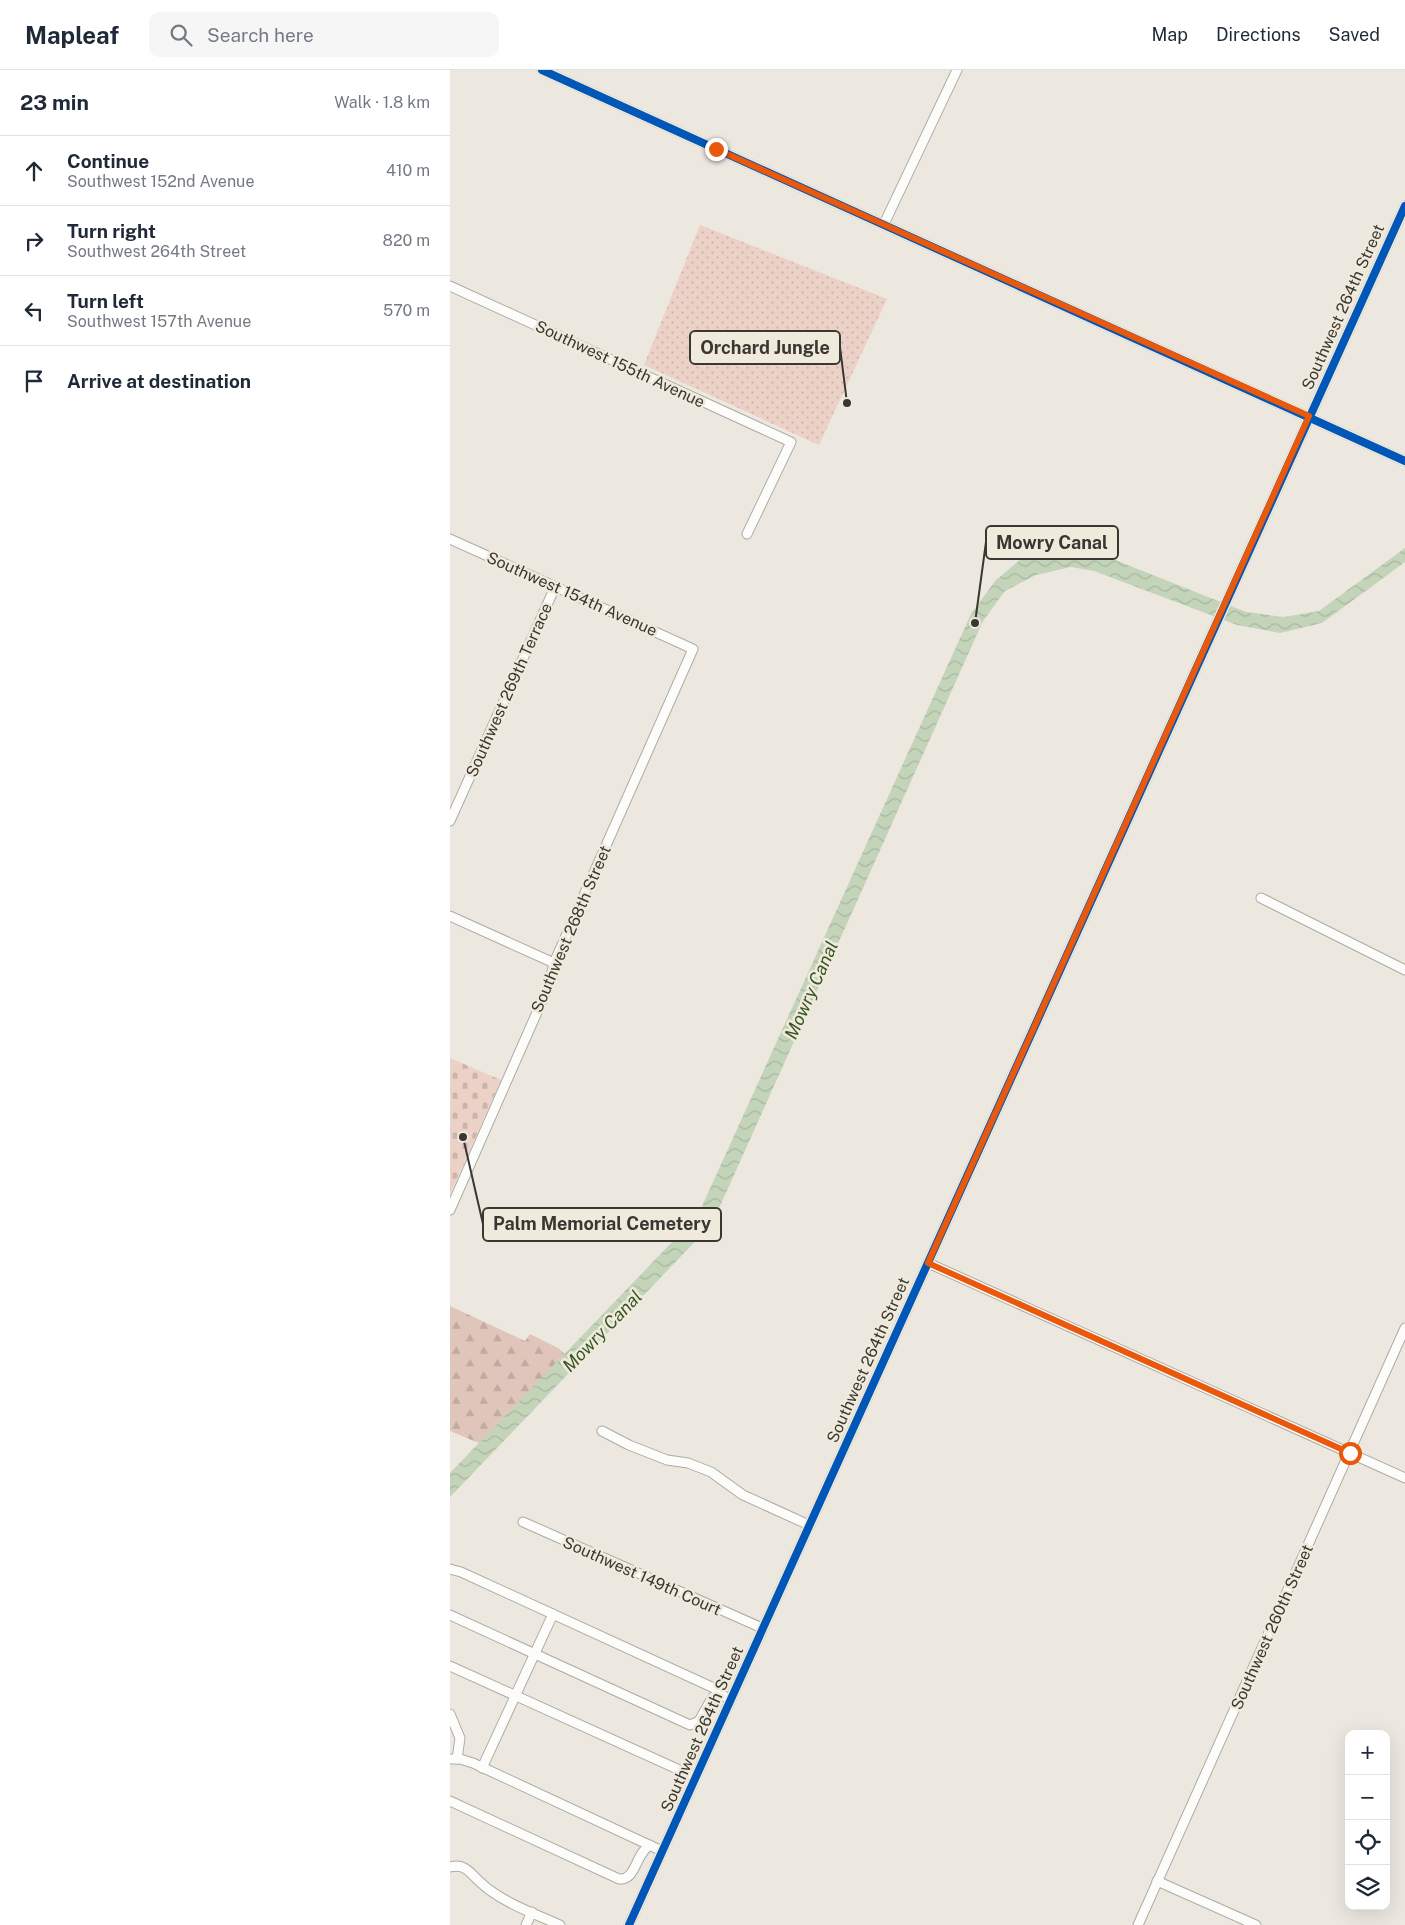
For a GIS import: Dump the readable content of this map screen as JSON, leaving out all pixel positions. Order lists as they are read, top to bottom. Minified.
{"streets":{"street":["Southwest 264th Street","Southwest 155th Avenue","Southwest 154th Avenue","Southwest 269th Terrace","Southwest 268th Street","Southwest 149th Court","Southwest 260th Street"]},"crossings":[["Southwest 264th Street","Southwest 149th Court"],["Southwest 154th Avenue","Southwest 269th Terrace"],["Southwest 154th Avenue","Southwest 268th Street"]],"water":["Mowry Canal"],"places":["Orchard Jungle","Mowry Canal","Palm Memorial Cemetery"],"page":{"header":"Mapleaf","search":"Search here","nav":["Map","Directions","Saved"],"heading":["23 min","Walk · 1.8 km"],"list":[["Continue","Southwest 152nd Avenue","410 m"],["Turn right","Southwest 264th Street","820 m"],["Turn left","Southwest 157th Avenue","570 m"],"Arrive at destination"],"map_buttons":["+","−"]}}
